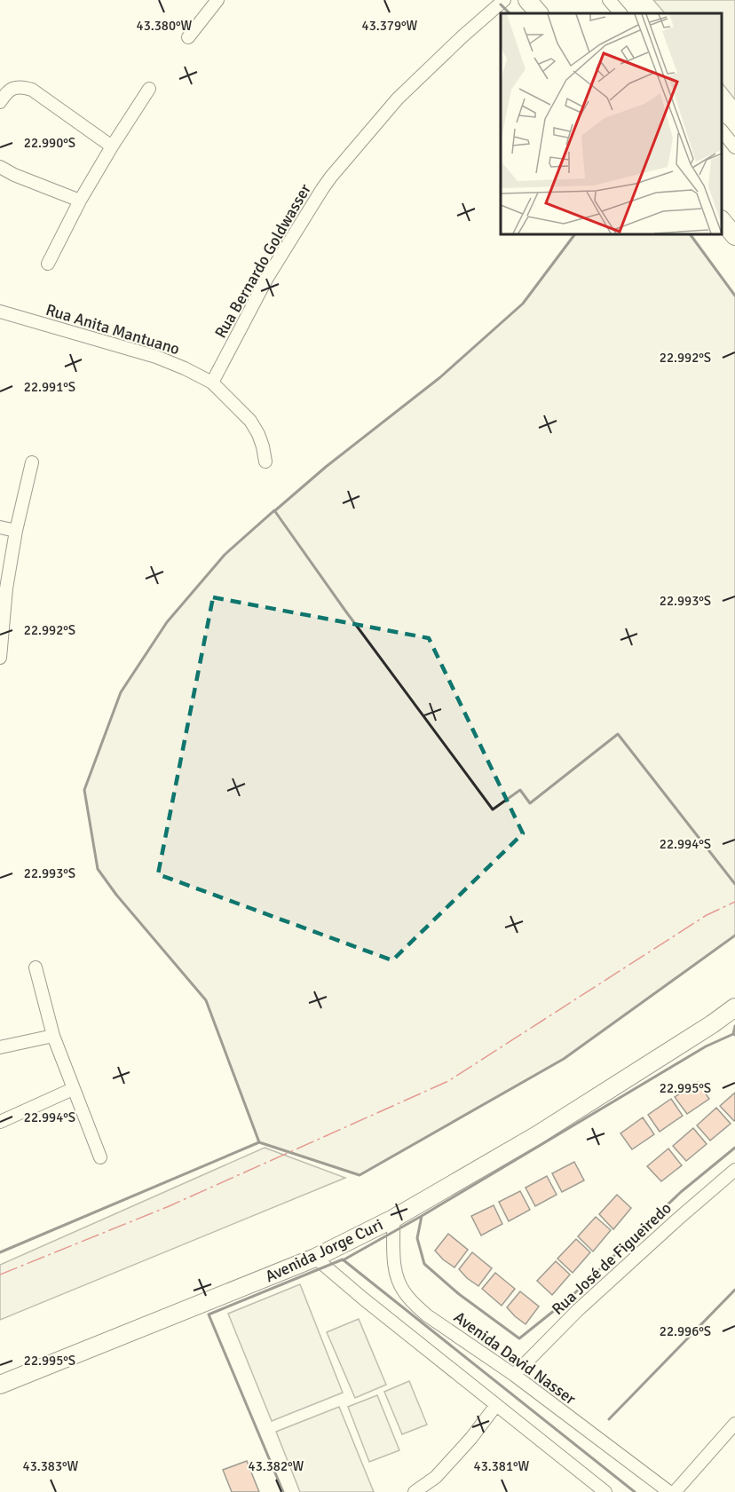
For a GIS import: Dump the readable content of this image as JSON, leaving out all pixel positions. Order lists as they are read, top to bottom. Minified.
{"streets":{"street":["Rua Bernardo Goldwasser","Rua Anita Mantuano","Avenida Jorge Curi","Rua José de Figueiredo","Avenida David Nasser"]},"crossings":[["Rua Bernardo Goldwasser","Rua Anita Mantuano"],["Avenida Jorge Curi","Avenida David Nasser"],["Rua José de Figueiredo","Avenida David Nasser"]],"coordinates":["43.380°W","43.379°W","22.990°S","22.992°S","22.991°S","22.993°S","22.994°S","22.995°S","22.996°S","43.383°W","43.382°W","43.381°W"]}
